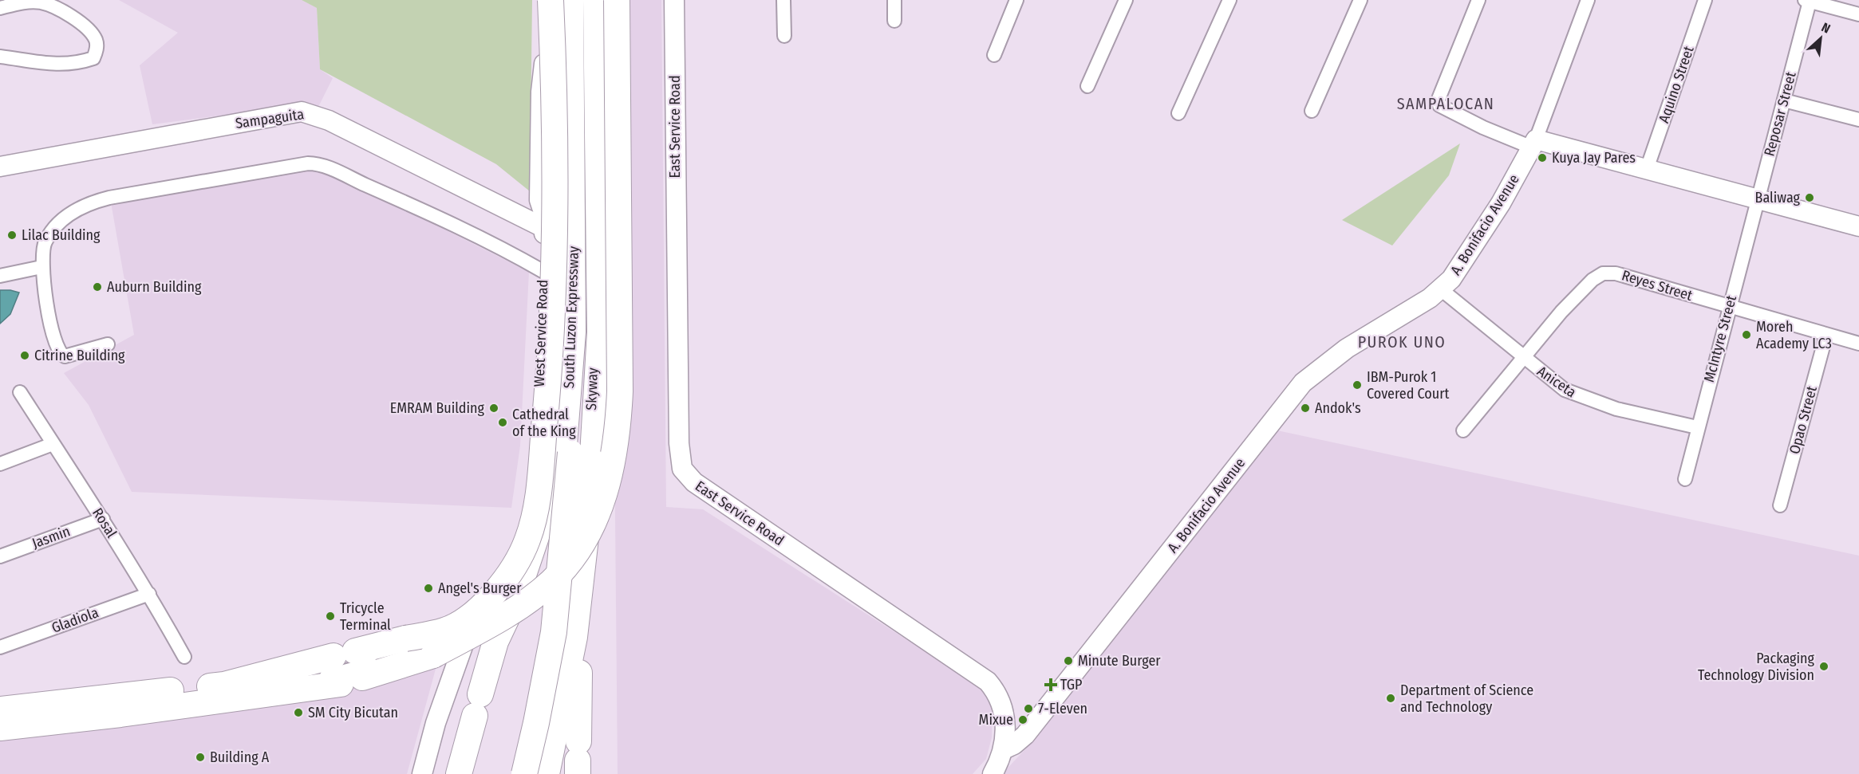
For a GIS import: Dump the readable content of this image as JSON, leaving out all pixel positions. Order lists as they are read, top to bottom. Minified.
{"streets":{"highway":["South Luzon Expressway","Skyway"],"street":["Aquino Street","Reposar Street","Sampaguita","East Service Road","A. Bonifacio Avenue","Reyes Street","West Service Road","McIntyre Street","Aniceta","Opao Street","Rosal","Jasmin","Gladiola"]},"crossings":[["Reposar Street","McIntyre Street"],["Sampaguita","West Service Road"],["East Service Road","A. Bonifacio Avenue"],["A. Bonifacio Avenue","Aniceta"],["Reyes Street","McIntyre Street"],["Reyes Street","Aniceta"],["Reyes Street","Opao Street"],["McIntyre Street","Aniceta"],["Rosal","Jasmin"],["Rosal","Gladiola"]],"districts":["SAMPALOCAN","PUROK UNO"],"places":{"other":["Kuya Jay Pares","Baliwag","Lilac Building","Auburn Building","Moreh Academy LC3","Citrine Building","IBM-Purok 1 Covered Court","EMRAM Building","Andok's","Cathedral of the King","Angel's Burger","Tricycle Terminal","Minute Burger","Packaging Technology Division","Department of Science and Technology","7-Eleven","SM City Bicutan","Mixue","Building A"],"health":["TGP"]},"north":"top right"}
